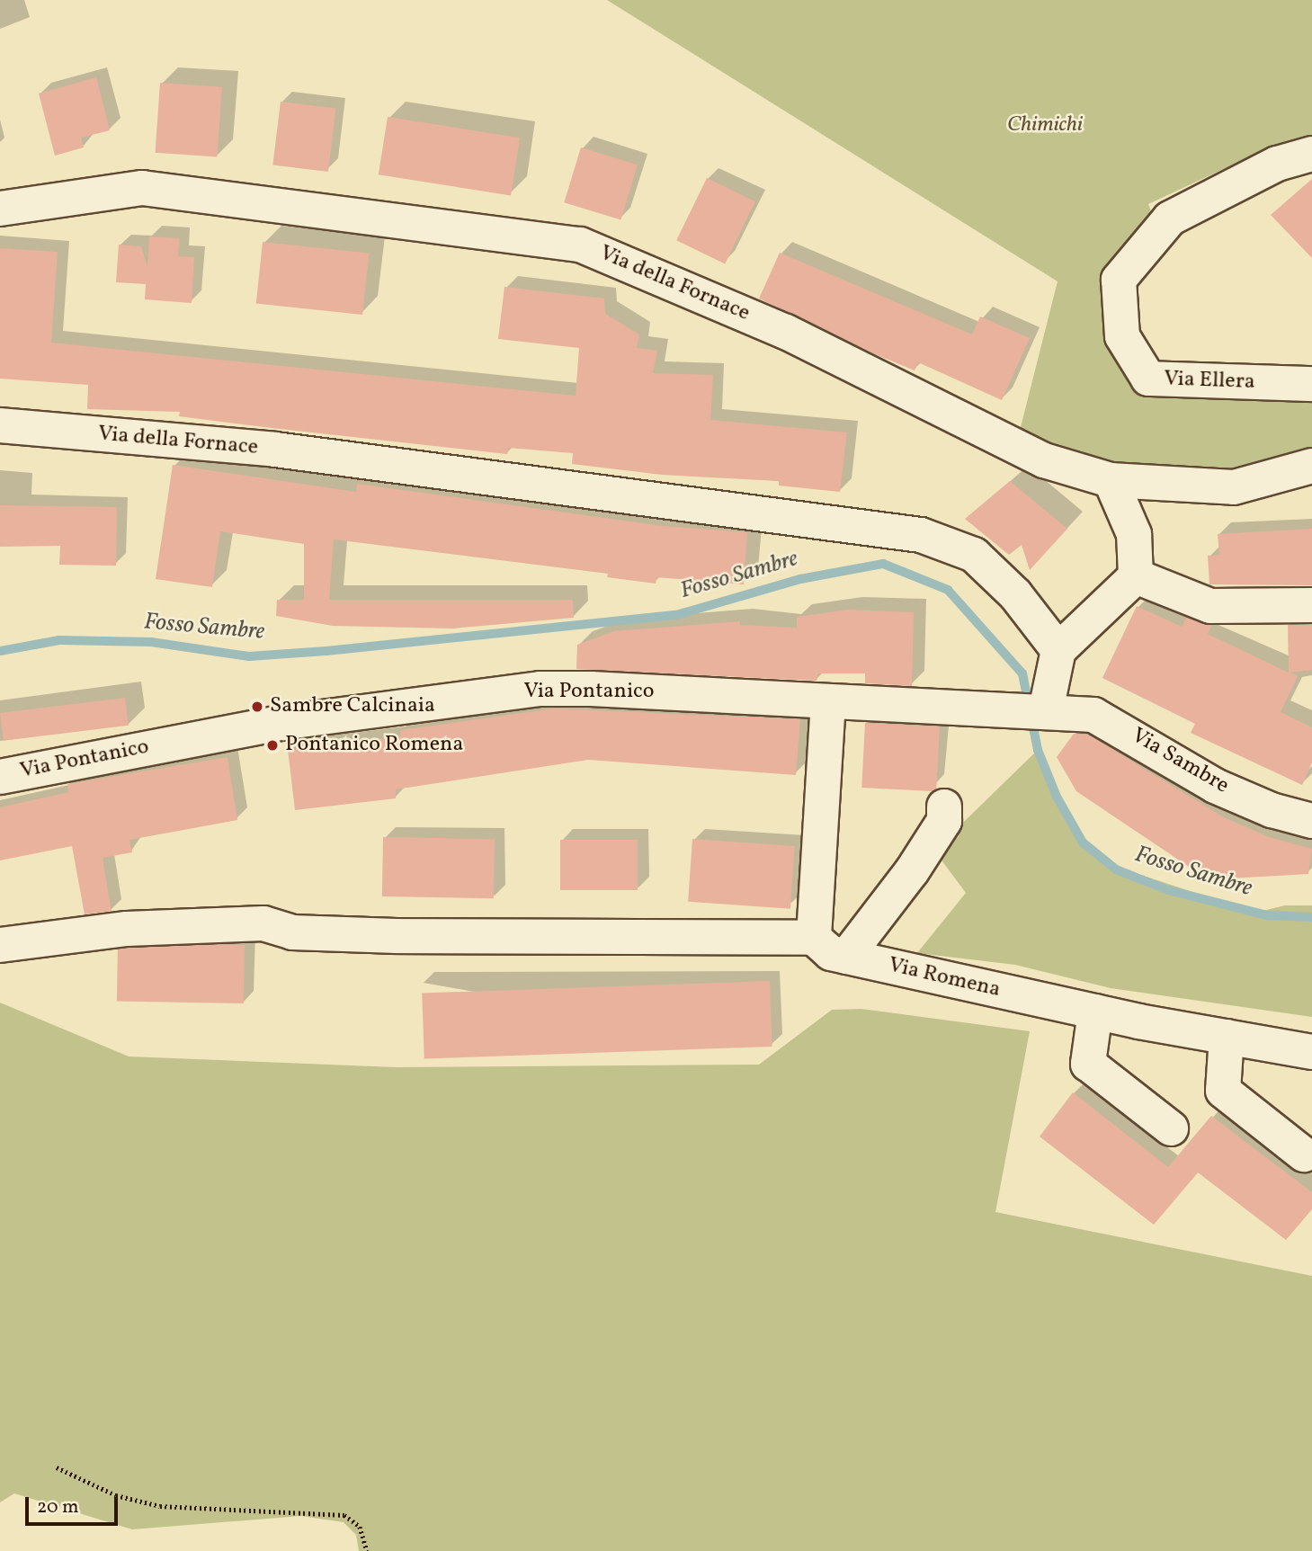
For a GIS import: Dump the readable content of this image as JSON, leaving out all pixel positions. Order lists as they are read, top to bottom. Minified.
{"streets":{"street":["Via della Fornace","Via Ellera","Via Pontanico","Via Sambre","Via Romena"]},"crossings":[["Via Pontanico","Via Sambre"]],"water":["Fosso Sambre"],"parks":["Chimichi"],"places":["Sambre Calcinaia","Pontanico Romena"],"scale_bar":"20 m"}
